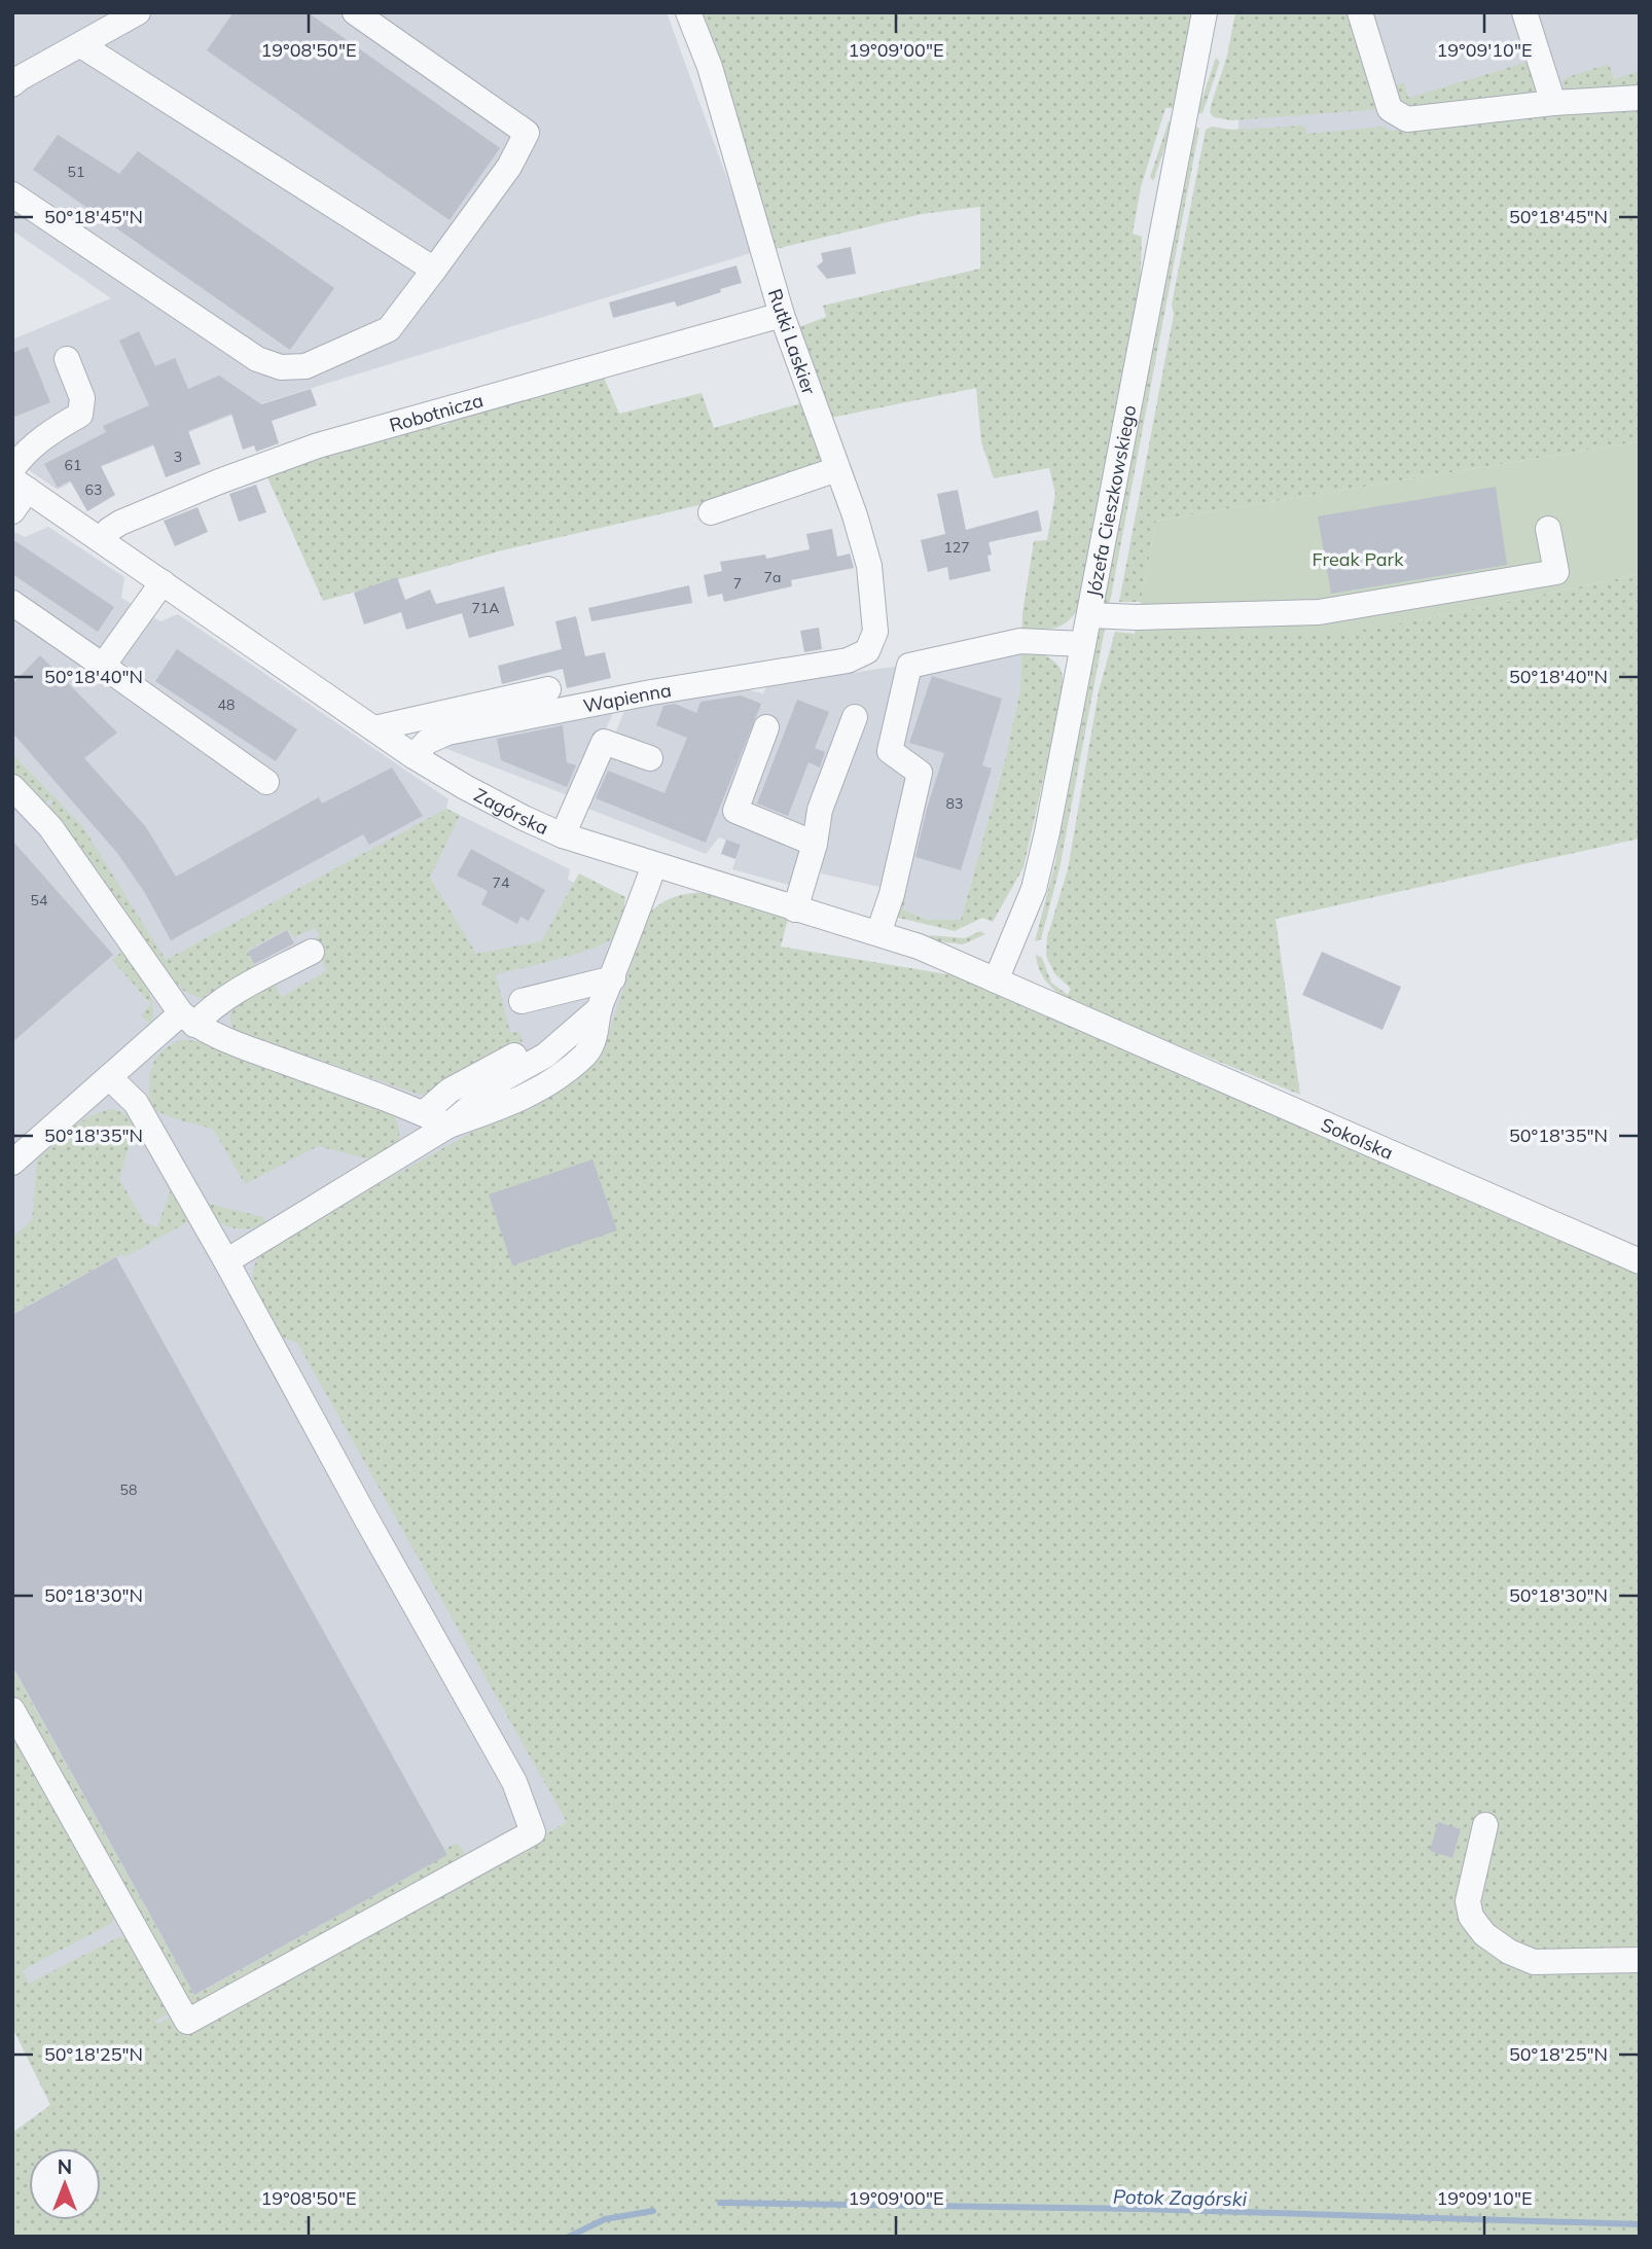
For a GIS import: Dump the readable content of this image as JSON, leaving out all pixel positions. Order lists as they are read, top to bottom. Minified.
{"streets":{"street":["Rutki Laskier","Robotnicza","Józefa Cieszkowskiego","Wapienna","Zagórska","Sokolska"]},"crossings":[["Rutki Laskier","Robotnicza"],["Rutki Laskier","Wapienna"],["Robotnicza","Zagórska"],["Józefa Cieszkowskiego","Zagórska"],["Wapienna","Zagórska"],["Zagórska","Sokolska"]],"water":["Potok Zagórski"],"parks":["Freak Park"],"house_numbers":["51","3","61","63","127","7a","7","71A","48","83","74","54","58"],"north":"top","coordinates":["19°08'50\"E","19°09'00\"E","19°09'10\"E","50°18'45\"N","50°18'40\"N","50°18'35\"N","50°18'30\"N","50°18'25\"N"]}
